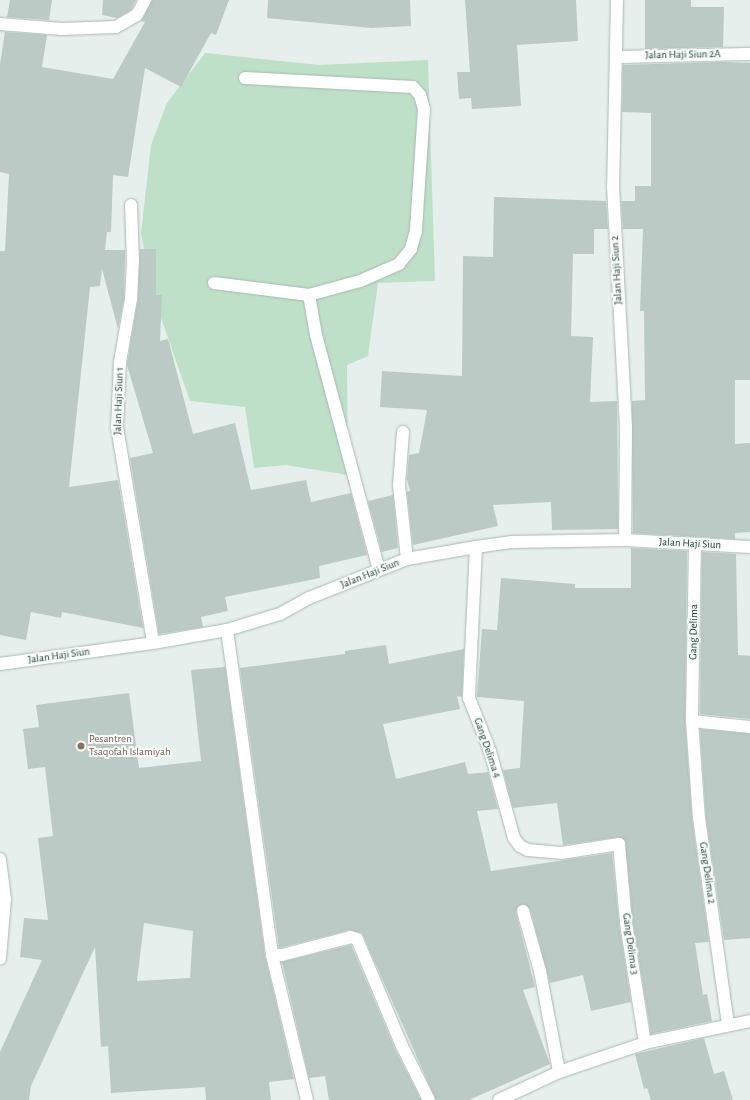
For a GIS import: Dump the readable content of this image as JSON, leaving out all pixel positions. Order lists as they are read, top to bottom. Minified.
{"streets":{"street":["Jalan Haji Siun 2A","Jalan Haji Siun 2","Jalan Haji Siun 1","Jalan Haji Siun","Gang Delima","Gang Delima 4","Gang Delima 2","Gang Delima 3"]},"crossings":[["Jalan Haji Siun 2A","Jalan Haji Siun 2"],["Jalan Haji Siun 2","Jalan Haji Siun"],["Jalan Haji Siun 1","Jalan Haji Siun"],["Jalan Haji Siun","Gang Delima"],["Jalan Haji Siun","Gang Delima 4"],["Gang Delima","Gang Delima 2"],["Gang Delima 4","Gang Delima 3"]],"places":["Pesantren Tsaqofah Islamiyah"]}
